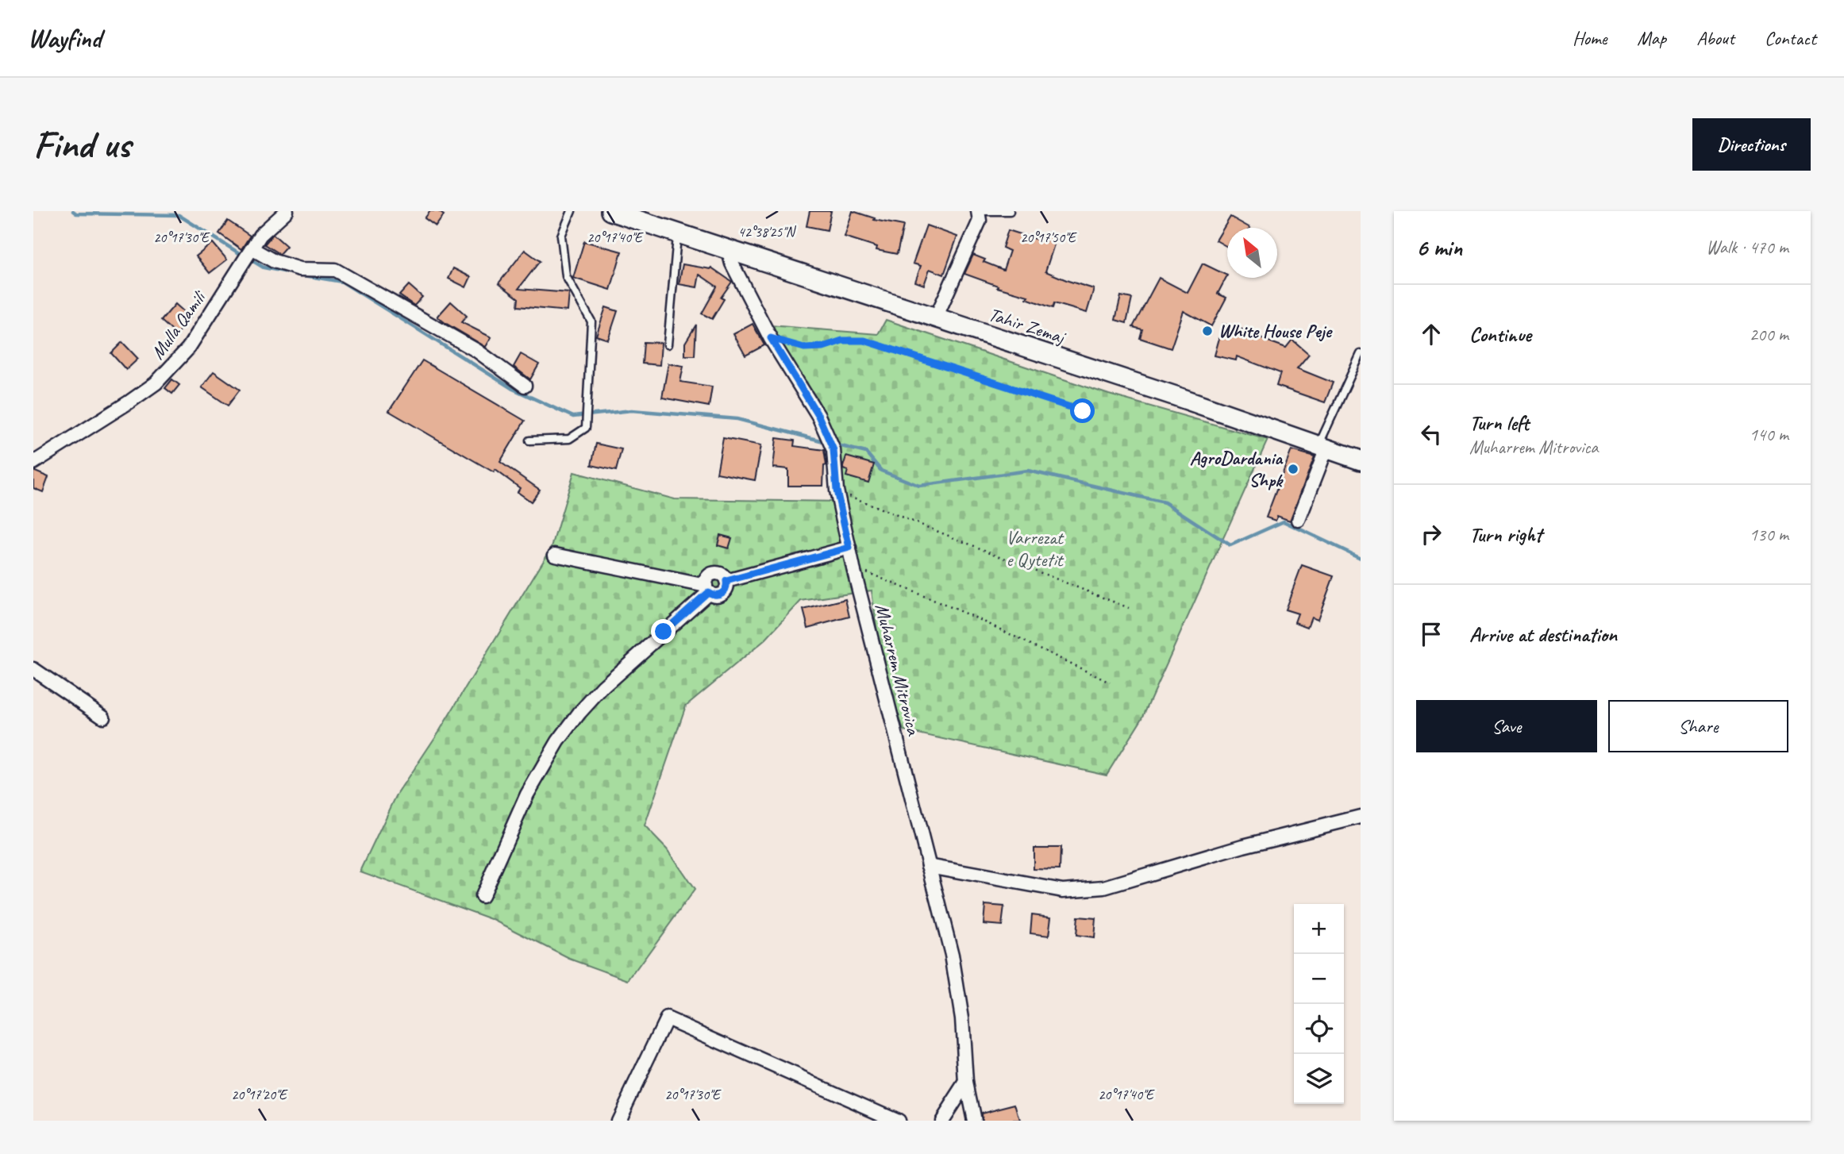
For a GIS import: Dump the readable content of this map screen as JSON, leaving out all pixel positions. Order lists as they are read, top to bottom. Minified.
{"streets":{"main road":["Tahir Zemaj"],"street":["Mulla Qamili","Muharrem Mitrovica"]},"crossings":[["Tahir Zemaj","Muharrem Mitrovica"]],"parks":["Varrezat e Qytetit"],"places":["White House Peje","AgroDardania Shpk"],"north":"top left","page":{"header":"Wayfind","nav":["Home","Map","About","Contact"],"buttons":["Directions",["Save","Share"]],"title":"Find us","heading":["6 min","Walk · 470 m"],"list":[["Continue","200 m"],["Turn left","Muharrem Mitrovica","140 m"],["Turn right","130 m"],"Arrive at destination"],"map_buttons":["+","−"]},"coordinates":["42°38'25\"N","20°17'30\"E","20°17'50\"E","20°17'40\"E","20°17'20\"E"]}
